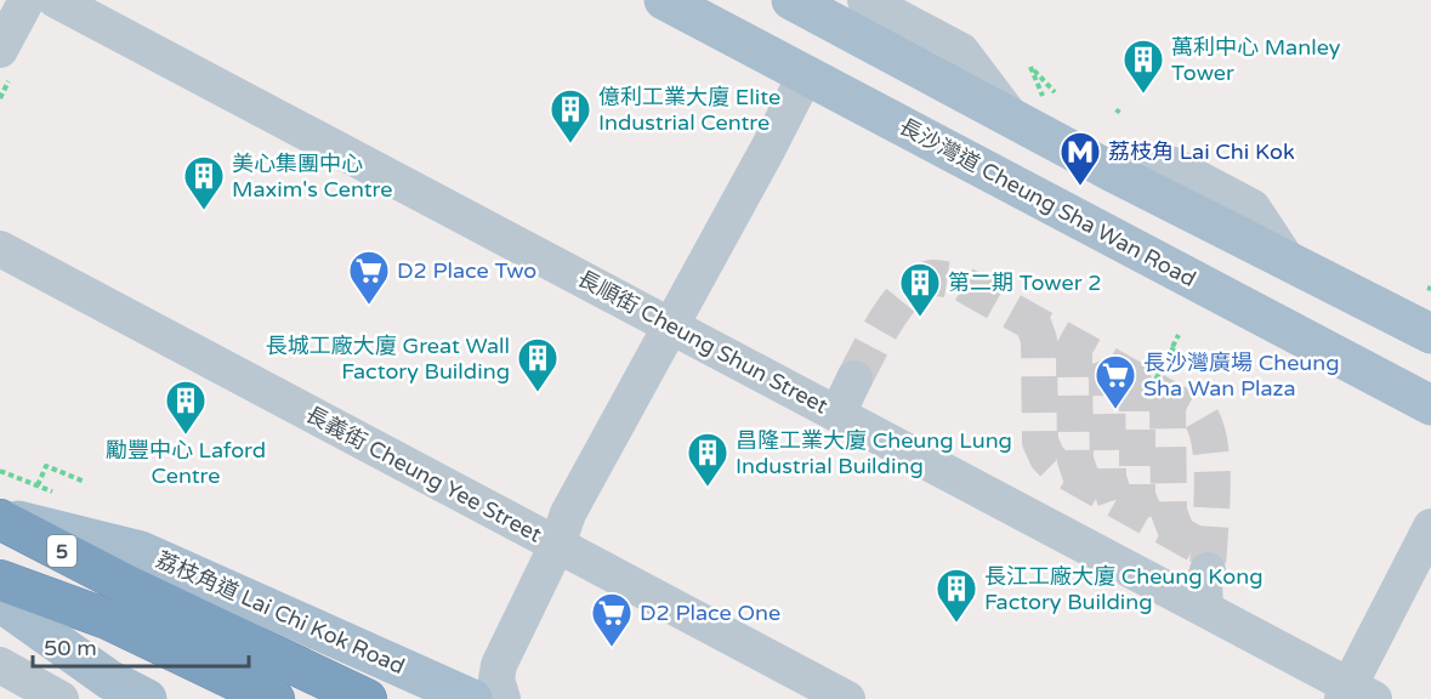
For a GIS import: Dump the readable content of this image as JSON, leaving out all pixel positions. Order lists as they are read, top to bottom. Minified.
{"streets":{"highway":["5"],"main road":["長沙灣道 Cheung Sha Wan Road","荔枝角道 Lai Chi Kok Road"],"street":["長順街 Cheung Shun Street","長義街 Cheung Yee Street"]},"crossings":[["5","荔枝角道 Lai Chi Kok Road"]],"places":{"building":["萬利中心 Manley Tower","億利工業大廈 Elite Industrial Centre","美心集團中心 Maxim's Centre","第二期 Tower 2","長城工廠大廈 Great Wall Factory Building","勵豐中心 Laford Centre","昌隆工業大廈 Cheung Lung Industrial Building","長江工廠大廈 Cheung Kong Factory Building"],"metro station":["荔枝角 Lai Chi Kok"],"supermarket":["D2 Place Two","長沙灣廣場 Cheung Sha Wan Plaza","D2 Place One"]},"scale_bar":"50 m"}
